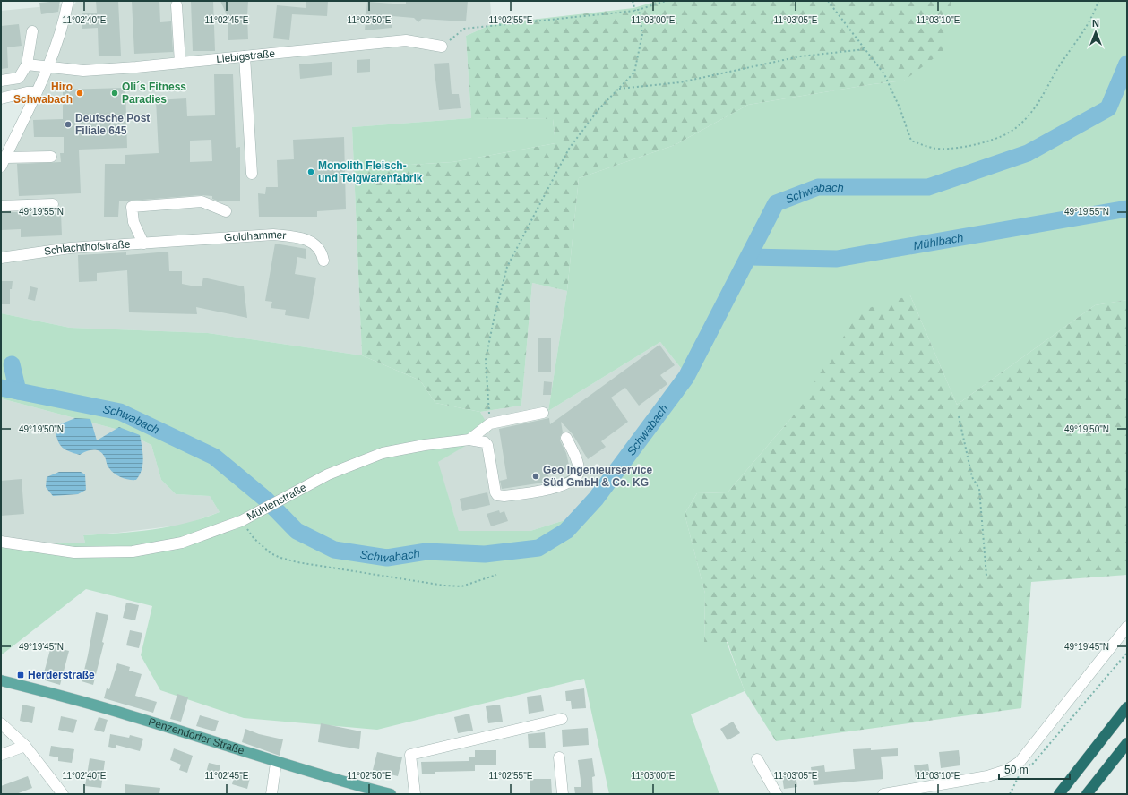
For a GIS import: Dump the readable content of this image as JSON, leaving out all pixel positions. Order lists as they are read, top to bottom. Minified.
{"streets":{"main road":["Penzendorfer Straße"],"street":["Liebigstraße","Goldhammer","Schlachthofstraße","Mühlenstraße"]},"crossings":[["Goldhammer","Schlachthofstraße"]],"water":["Schwabach","Mühlbach"],"places":{"other":["Hiro Schwabach","Oli´s Fitness Paradies","Deutsche Post Filiale 645","Monolith Fleisch- und Teigwarenfabrik","Geo Ingenieurservice Süd GmbH & Co. KG"],"transit":["Herderstraße"]},"scale_bar":"50 m","north":"top","coordinates":["11°02'40\"E","11°02'45\"E","11°02'50\"E","11°02'55\"E","11°03'00\"E","11°03'05\"E","11°03'10\"E","49°19'55\"N","49°19'50\"N","49°19'45\"N"]}
